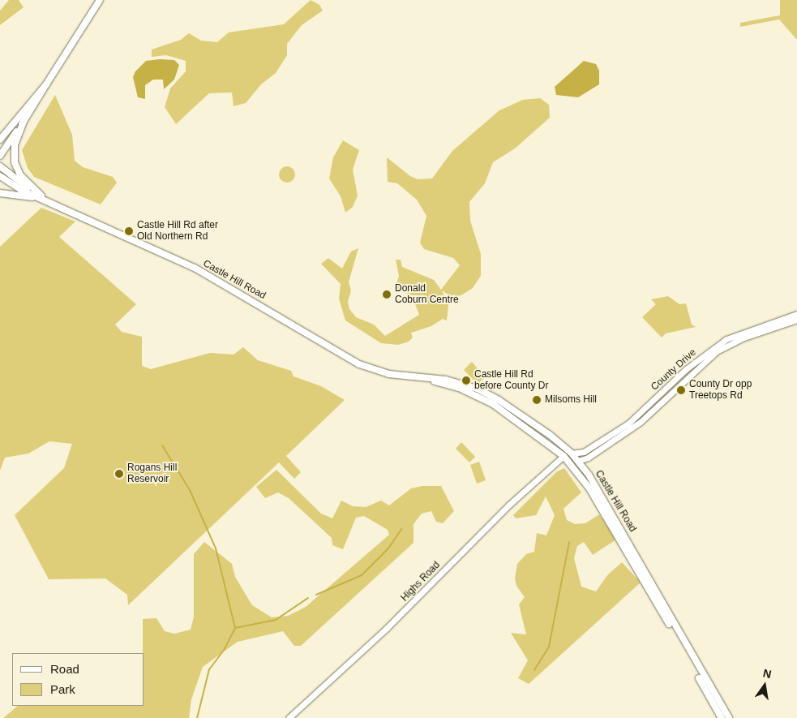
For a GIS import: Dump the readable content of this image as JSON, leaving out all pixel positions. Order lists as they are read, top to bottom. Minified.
{"streets":{"main road":["Castle Hill Road","County Drive","Highs Road"]},"crossings":[["Castle Hill Road","County Drive"],["Castle Hill Road","Highs Road"]],"places":["Castle Hill Rd after Old Northern Rd","Donald Coburn Centre","Castle Hill Rd before County Dr","County Dr opp Treetops Rd","Milsoms Hill","Rogans Hill Reservoir"],"legend":["Road","Park"],"north":"top"}
